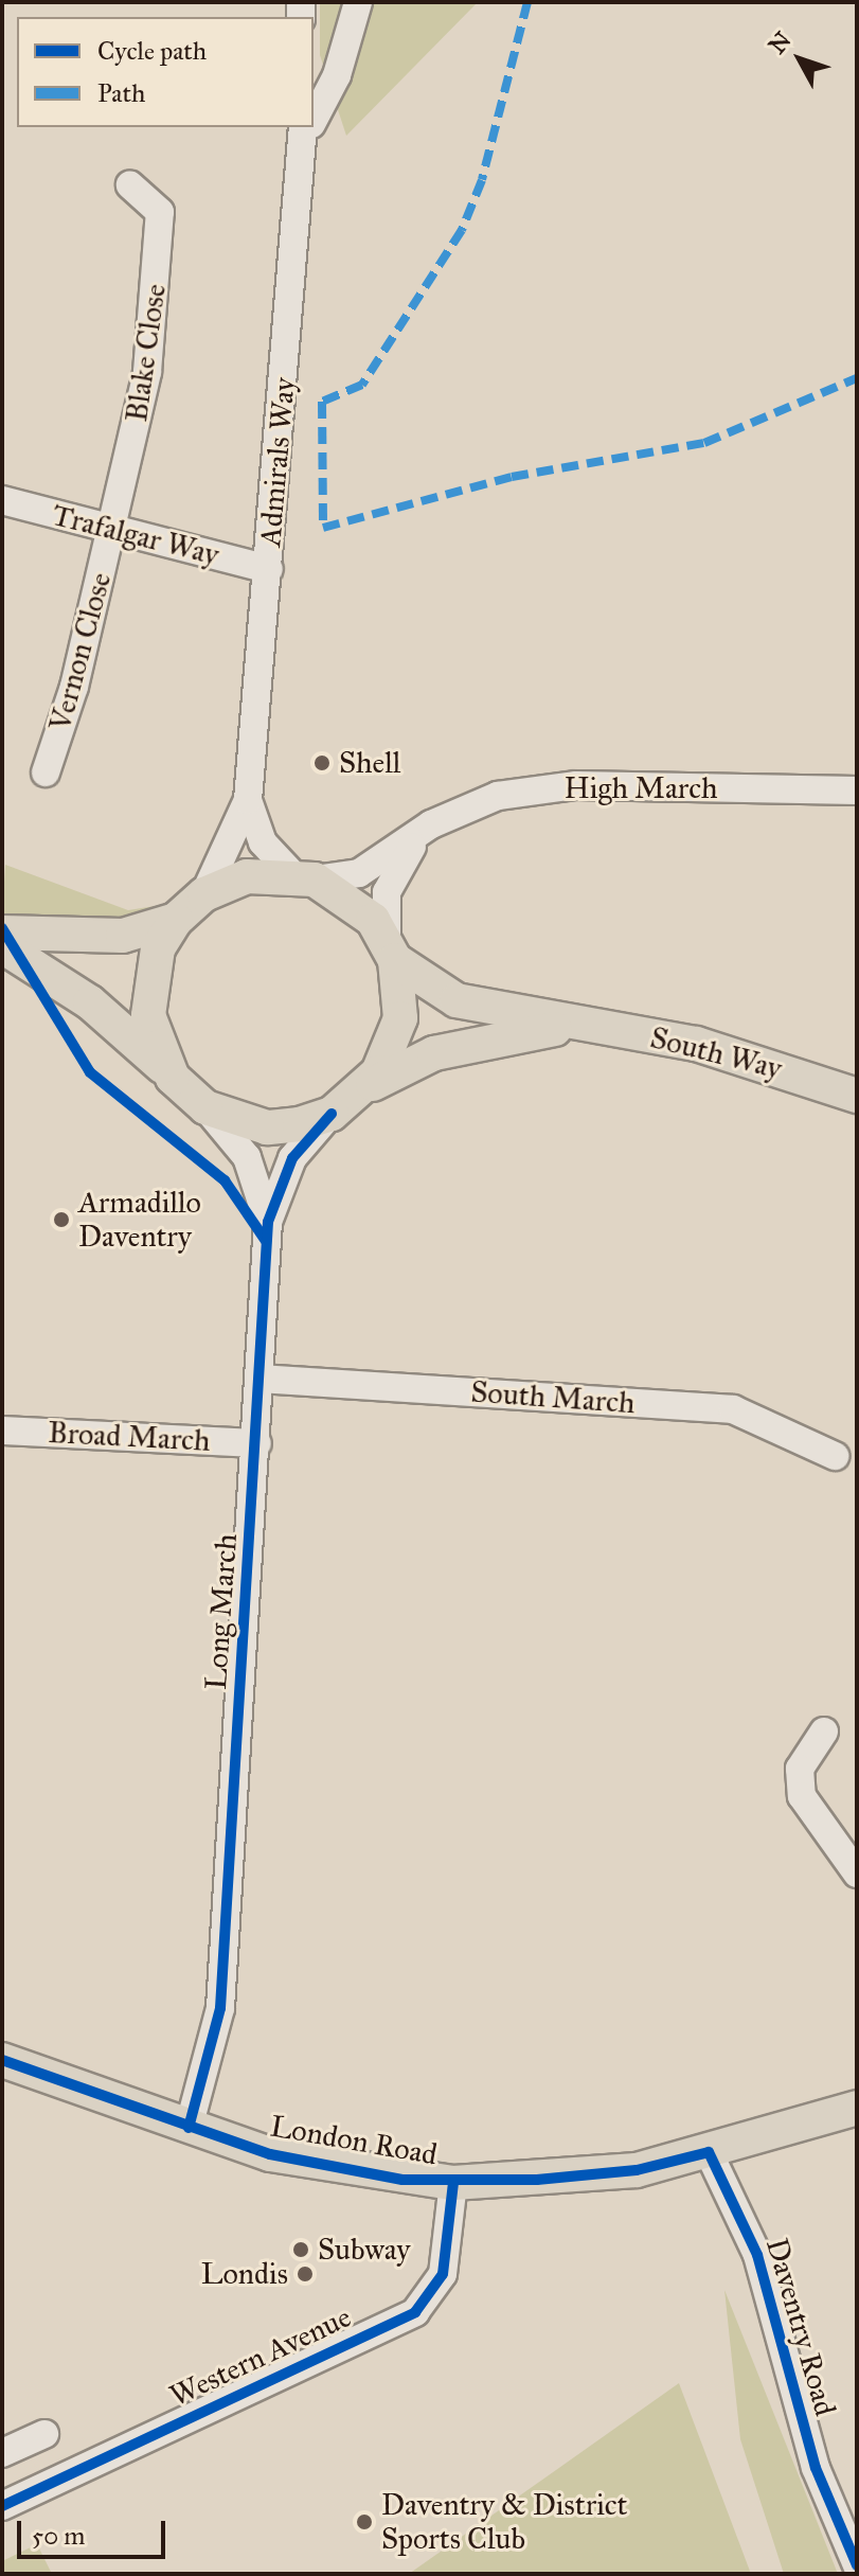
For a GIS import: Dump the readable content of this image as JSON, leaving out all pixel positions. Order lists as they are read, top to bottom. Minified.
{"streets":{"main road":["South Way","London Road"],"street":["Blake Close","Admirals Way","Trafalgar Way","Vernon Close","High March","South March","Broad March","Long March","Daventry Road","Western Avenue"]},"crossings":[["Blake Close","Trafalgar Way"],["Blake Close","Vernon Close"],["Admirals Way","Trafalgar Way"],["Admirals Way","High March"],["Admirals Way","South Way"],["Admirals Way","Long March"],["Trafalgar Way","Vernon Close"],["High March","South Way"],["High March","Long March"],["South Way","Long March"],["South March","Long March"],["Broad March","Long March"],["Long March","London Road"],["London Road","Daventry Road"],["London Road","Western Avenue"]],"places":["Shell","Armadillo Daventry","Subway","Londis","Daventry & District Sports Club"],"legend":["Cycle path","Path"],"scale_bar":"50 m","north":"top left"}
